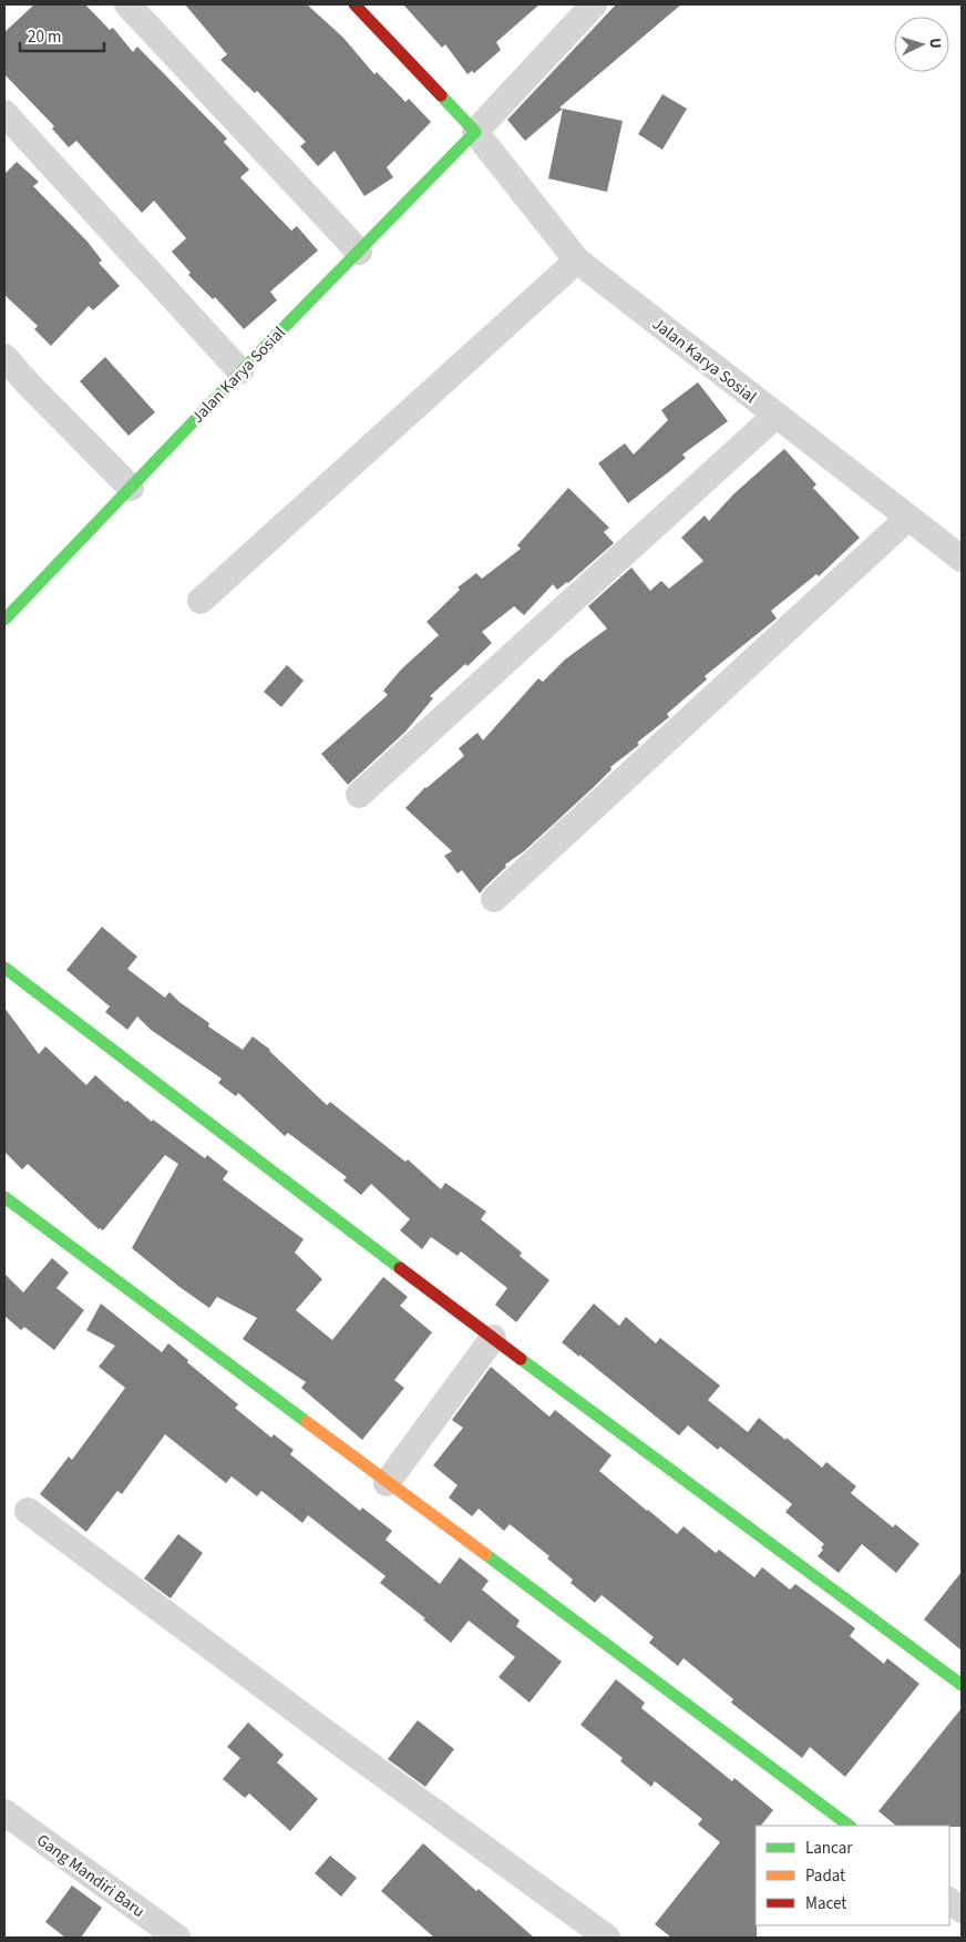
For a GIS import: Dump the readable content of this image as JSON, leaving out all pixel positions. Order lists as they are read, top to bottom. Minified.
{"streets":{"street":["Jalan Karya Sosial","Gang Mandiri Baru"]},"legend":["Lancar","Padat","Macet"],"scale_bar":"20 m","north":"right"}
